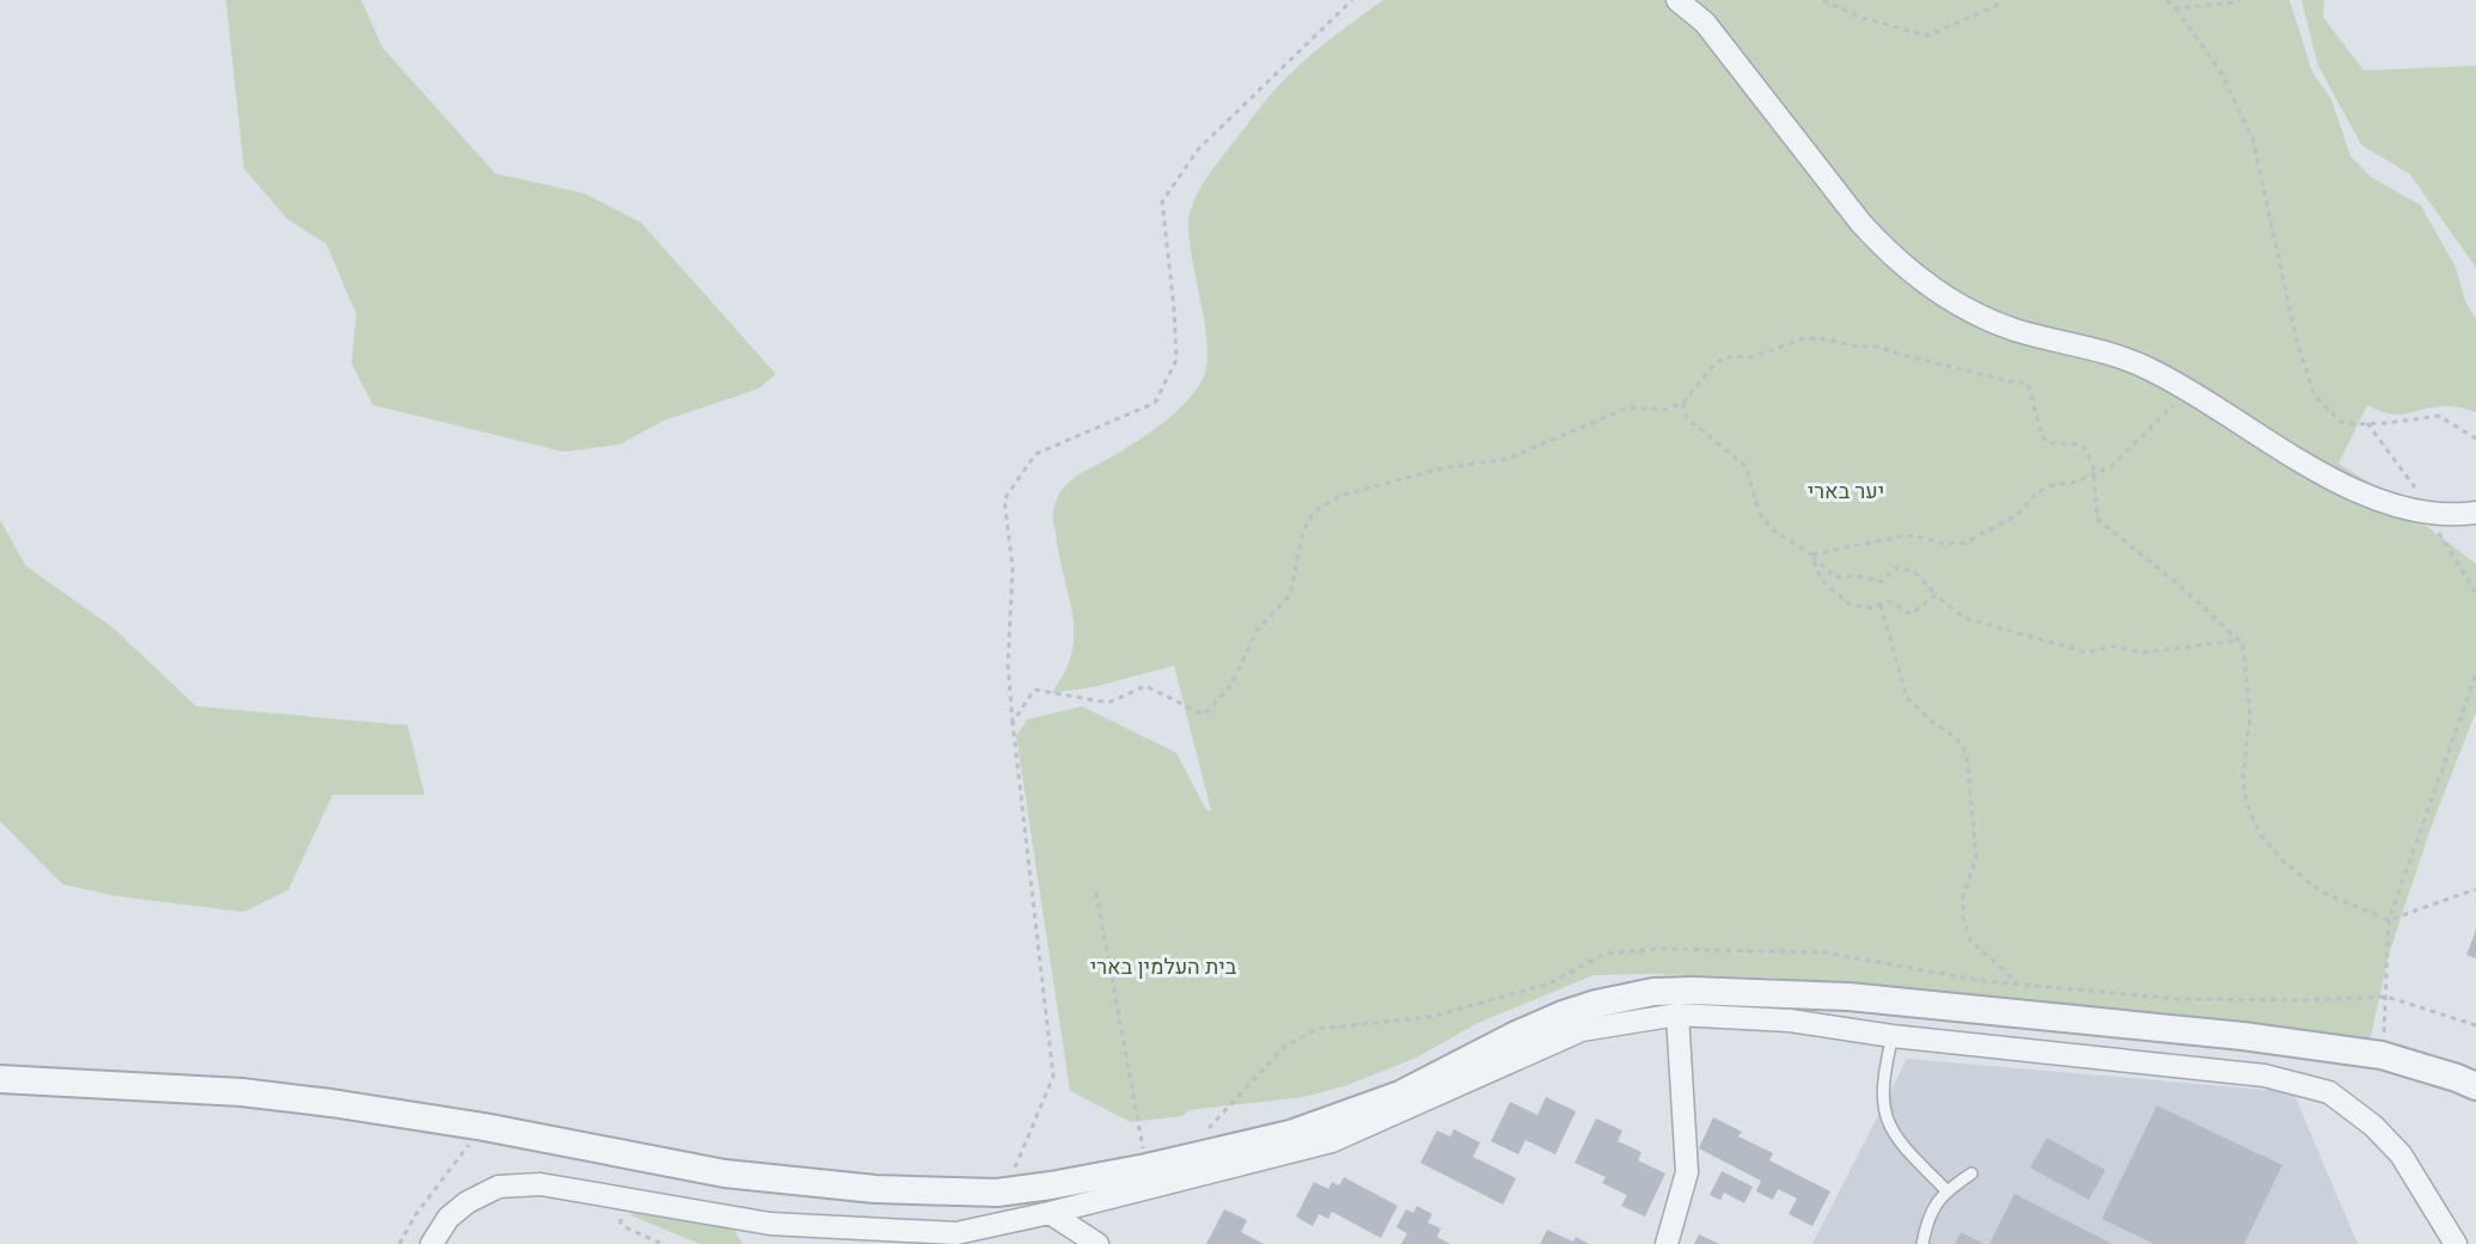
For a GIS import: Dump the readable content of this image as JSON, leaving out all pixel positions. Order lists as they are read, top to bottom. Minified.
{"parks":["יער בארי","בית העלמין בארי"]}
